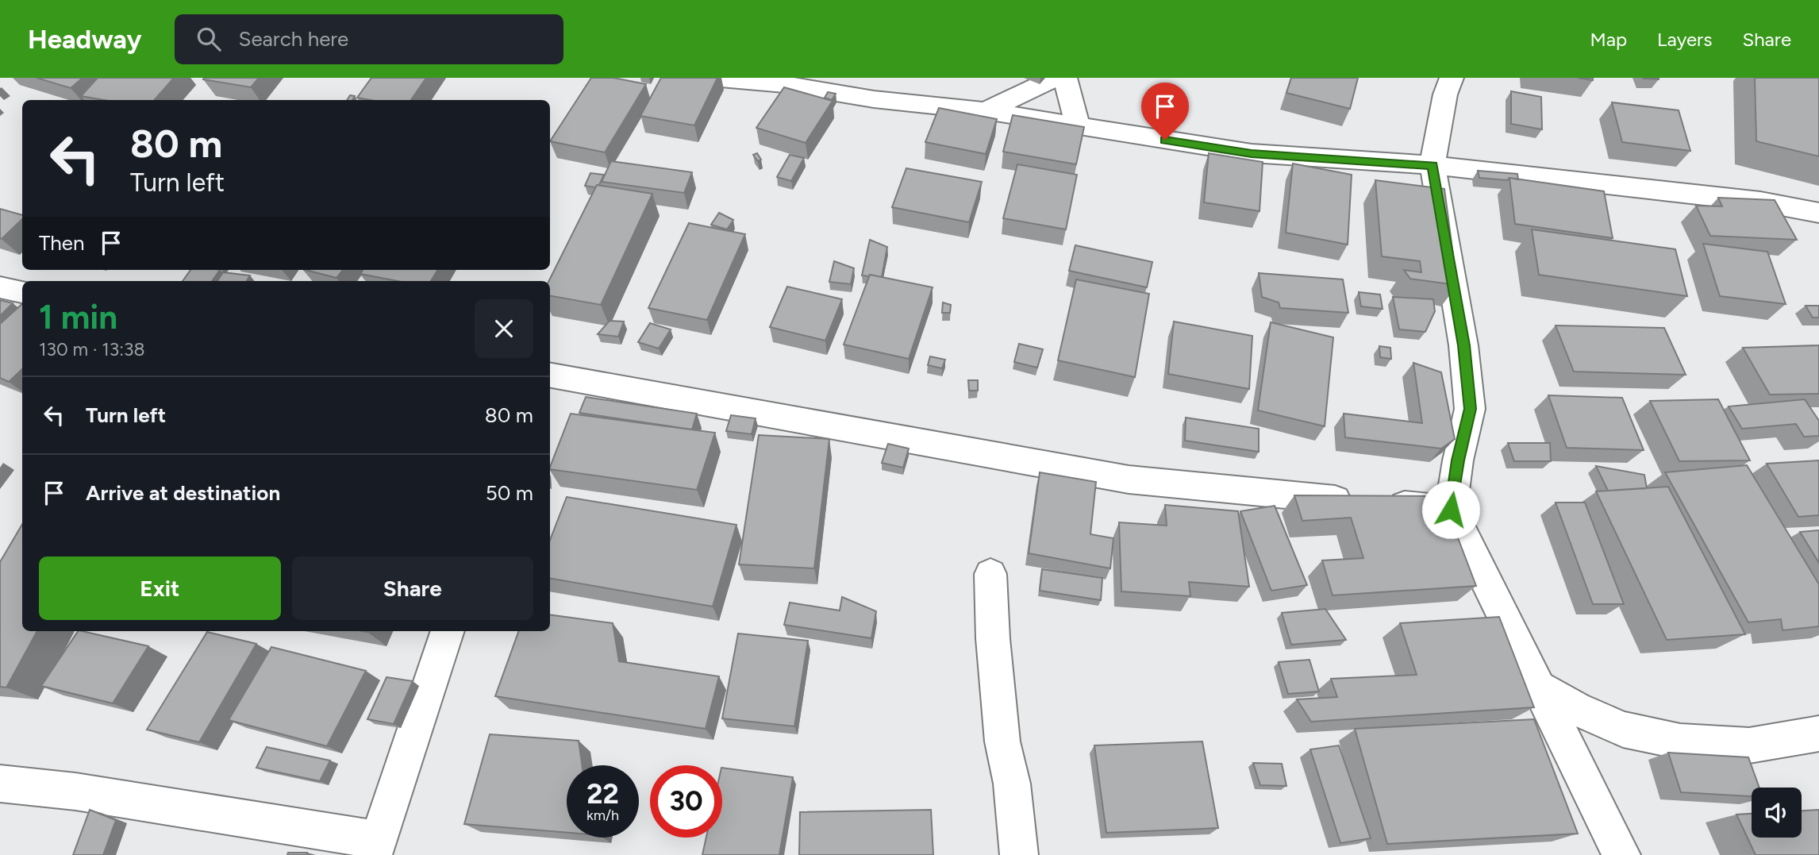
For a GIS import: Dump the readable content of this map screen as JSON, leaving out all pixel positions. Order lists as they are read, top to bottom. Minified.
{"page":{"header":"Headway","search":"Search here","nav":["Map","Layers","Share"],"turn":["80 m","Turn left"],"then":"Then","heading":["1 min","130 m · 13:38"],"list":[{"name":"Turn left","value":"80 m"},{"name":"Arrive at destination","value":"50 m"}],"buttons":["Exit","Share"],"speed":"22 km/h","limit":"30"}}
